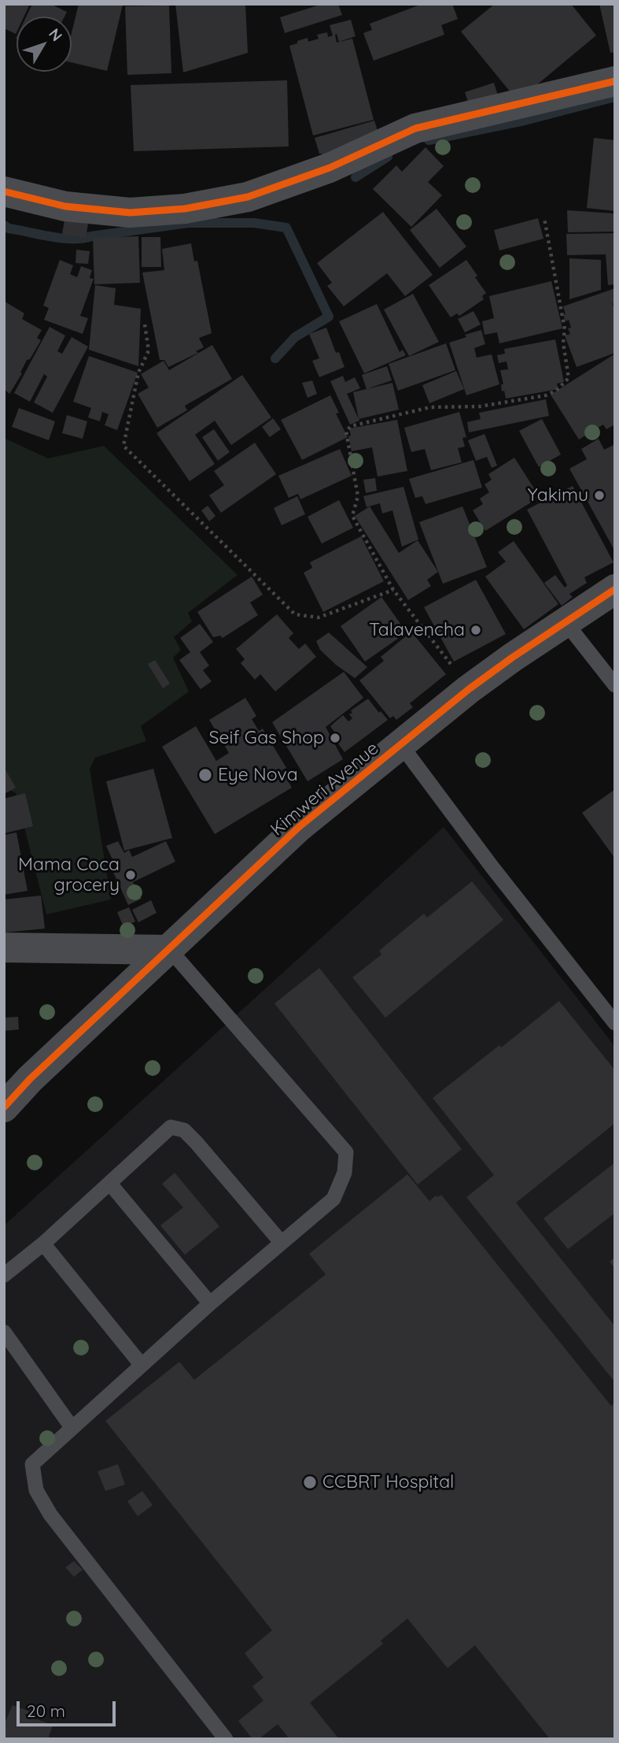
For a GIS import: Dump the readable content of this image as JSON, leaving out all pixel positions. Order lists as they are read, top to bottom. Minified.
{"streets":{"street":["Kimweri Avenue"]},"places":["Yakimu","Talavencha","Seif Gas Shop","Eye Nova","Mama Coca grocery","CCBRT Hospital"],"scale_bar":"20 m","north":"top right"}
